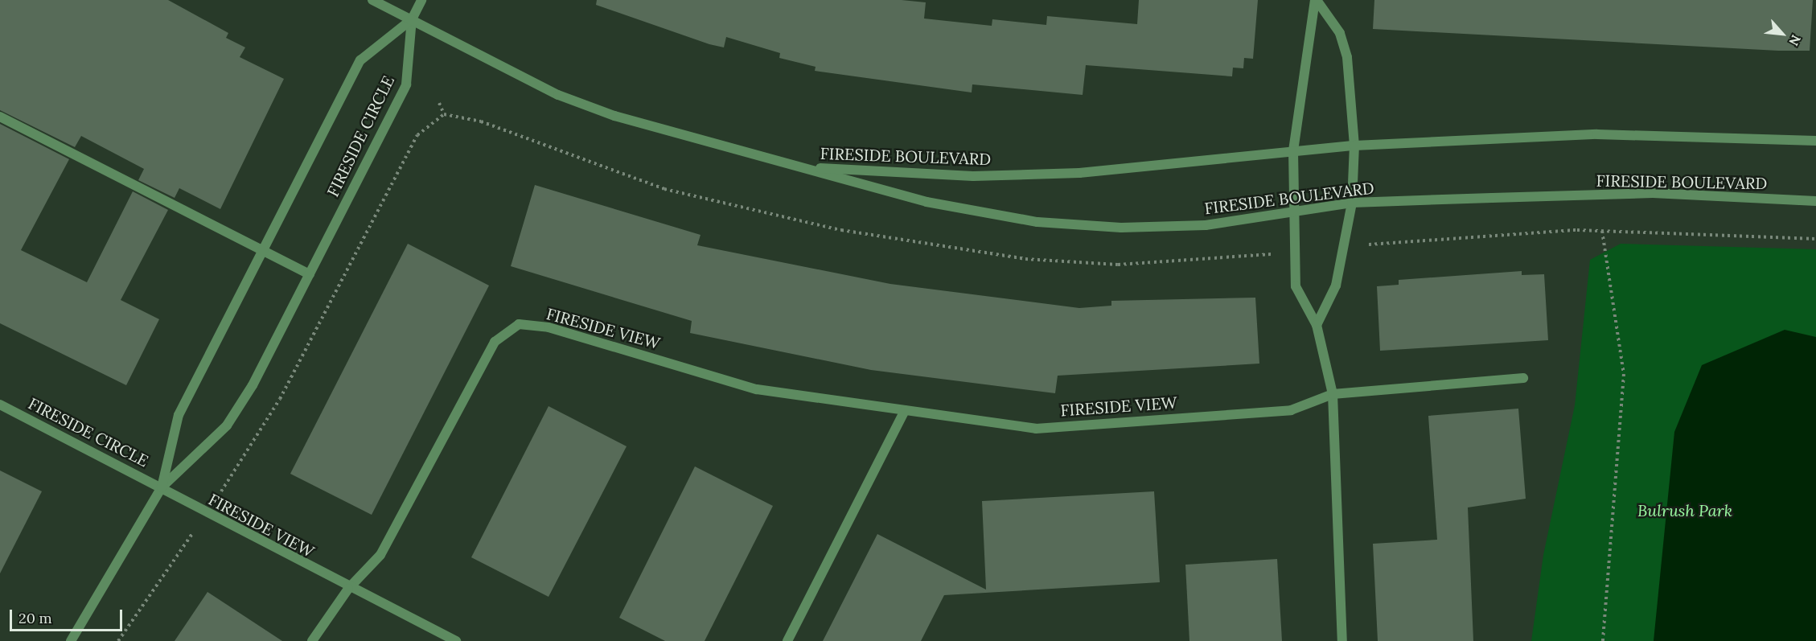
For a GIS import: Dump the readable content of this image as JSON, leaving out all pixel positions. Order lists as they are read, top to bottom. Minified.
{"streets":{"street":["FIRESIDE CIRCLE","FIRESIDE BOULEVARD","FIRESIDE VIEW"]},"crossings":[["FIRESIDE CIRCLE","FIRESIDE BOULEVARD"],["FIRESIDE CIRCLE","FIRESIDE VIEW"]],"parks":["Bulrush Park"],"scale_bar":"20 m","north":"bottom right"}
